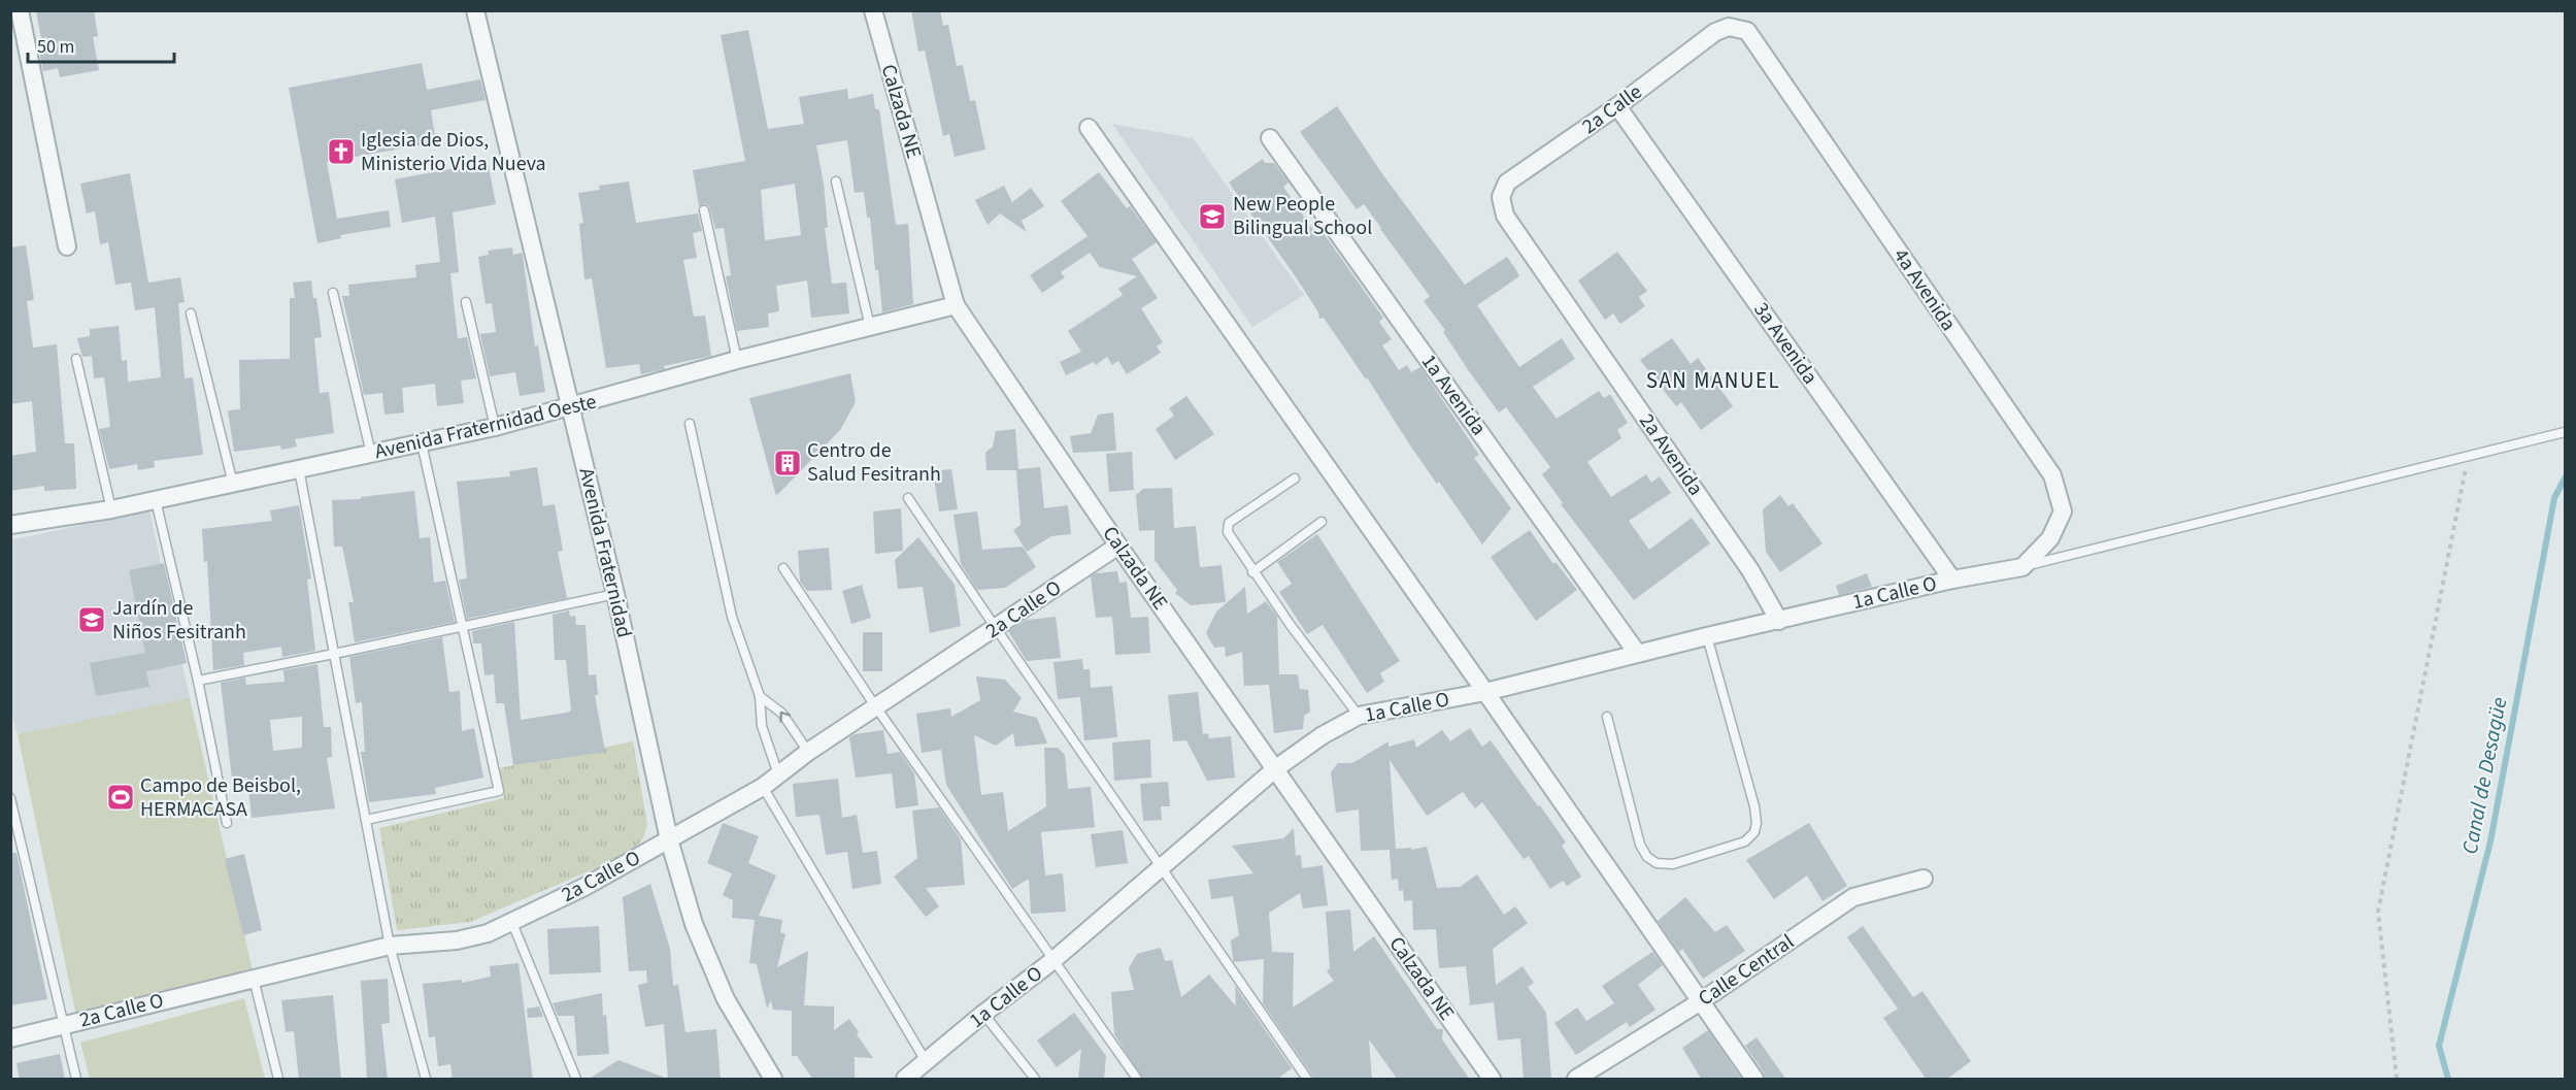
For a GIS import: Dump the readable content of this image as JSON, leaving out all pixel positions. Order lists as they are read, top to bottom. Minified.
{"streets":{"street":["2a Calle","Calzada NE","4a Avenida","3a Avenida","1a Avenida","Avenida Fraternidad Oeste","2a Avenida","Avenida Fraternidad","1a Calle O","2a Calle O","Calle Central"]},"crossings":[["2a Calle","4a Avenida"],["2a Calle","3a Avenida"],["2a Calle","2a Avenida"],["Calzada NE","Avenida Fraternidad Oeste"],["Calzada NE","1a Calle O"],["Calzada NE","2a Calle O"],["4a Avenida","1a Calle O"],["3a Avenida","1a Calle O"],["1a Avenida","1a Calle O"],["Avenida Fraternidad Oeste","Avenida Fraternidad"],["2a Avenida","1a Calle O"],["Avenida Fraternidad","2a Calle O"]],"districts":["SAN MANUEL"],"water":["Canal de Desagüe"],"places":{"church":["Iglesia de Dios, Ministerio Vida Nueva"],"school or university":["New People Bilingual School","Jardín de Niños Fesitranh"],"building":["Centro de Salud Fesitranh"],"sports":["Campo de Beisbol, HERMACASA"]},"scale_bar":"50 m"}
